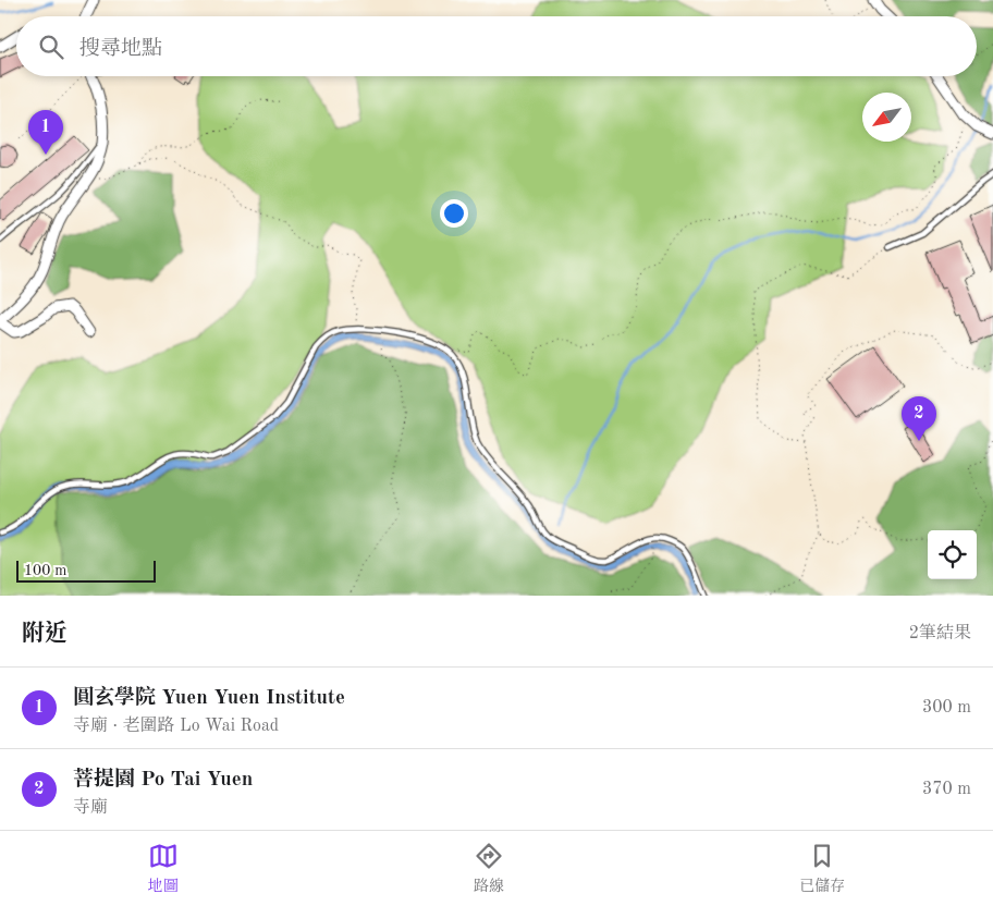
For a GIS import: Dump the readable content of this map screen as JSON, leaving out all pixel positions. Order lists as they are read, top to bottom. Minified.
{"scale_bar":"100 m","north":"bottom left","page":{"search":"搜尋地點","pins":["1","2"],"scale":"100 m","heading":["附近","2筆結果"],"list":[{"mark":"1","name":"圓玄學院 Yuen Yuen Institute","note":"寺廟 · 老圍路 Lo Wai Road","value":"300 m"},{"mark":"2","name":"菩提園 Po Tai Yuen","note":"寺廟","value":"370 m"}],"nav":["地圖","路線","已儲存"]}}
